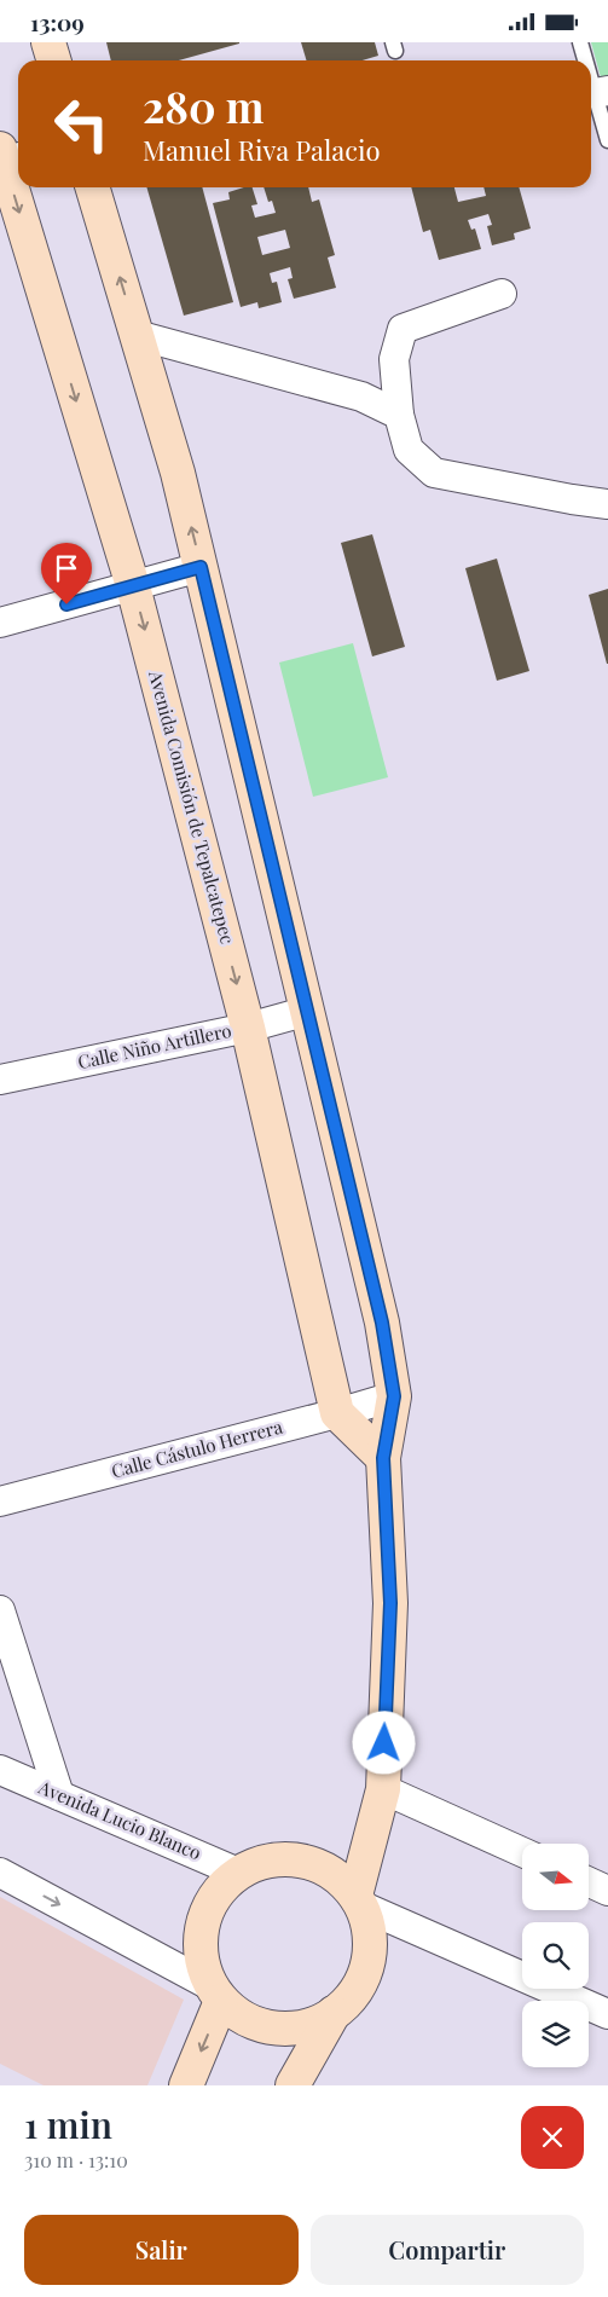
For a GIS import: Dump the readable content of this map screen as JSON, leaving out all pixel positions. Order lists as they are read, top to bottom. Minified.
{"streets":{"street":["Avenida Comisión de Tepalcatepec","Calle Niño Artillero","Calle Cástulo Herrera","Avenida Lucio Blanco"]},"crossings":[["Avenida Comisión de Tepalcatepec","Calle Niño Artillero"],["Avenida Comisión de Tepalcatepec","Calle Cástulo Herrera"]],"north":"right","page":{"status":"13:09","turn":["280 m","Manuel Riva Palacio"],"heading":["1 min","310 m · 13:10"],"buttons":["Salir","Compartir"]}}
